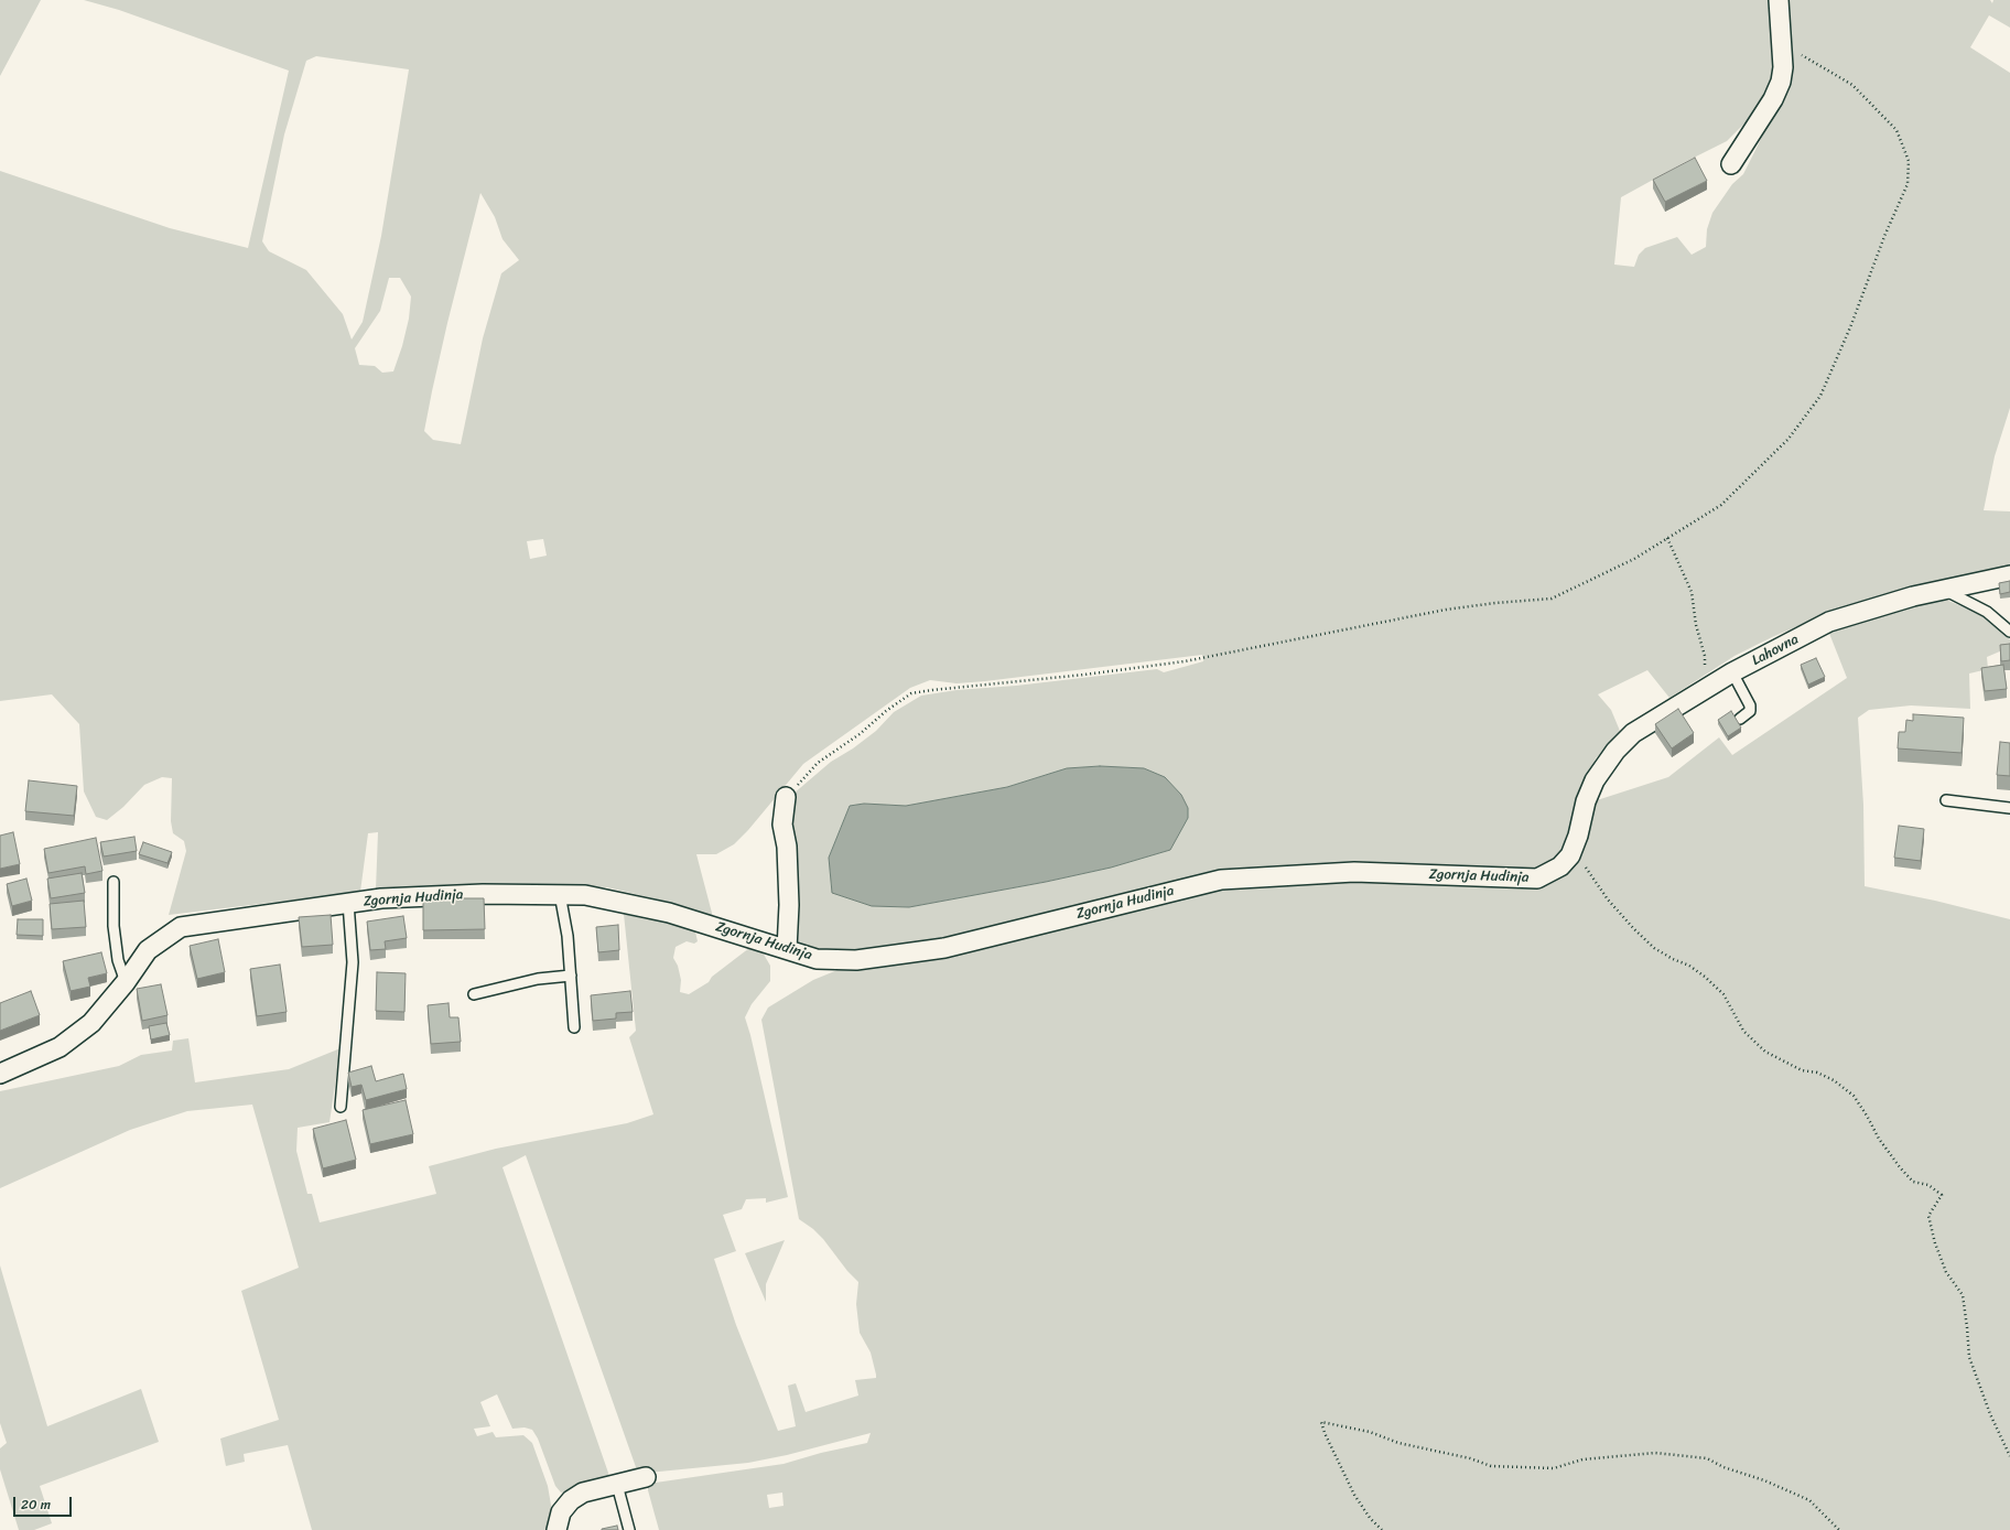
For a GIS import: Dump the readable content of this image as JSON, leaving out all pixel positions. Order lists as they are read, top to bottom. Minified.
{"streets":{"street":["Lahovna","Zgornja Hudinja"]},"crossings":[["Lahovna","Zgornja Hudinja"]],"scale_bar":"20 m"}
